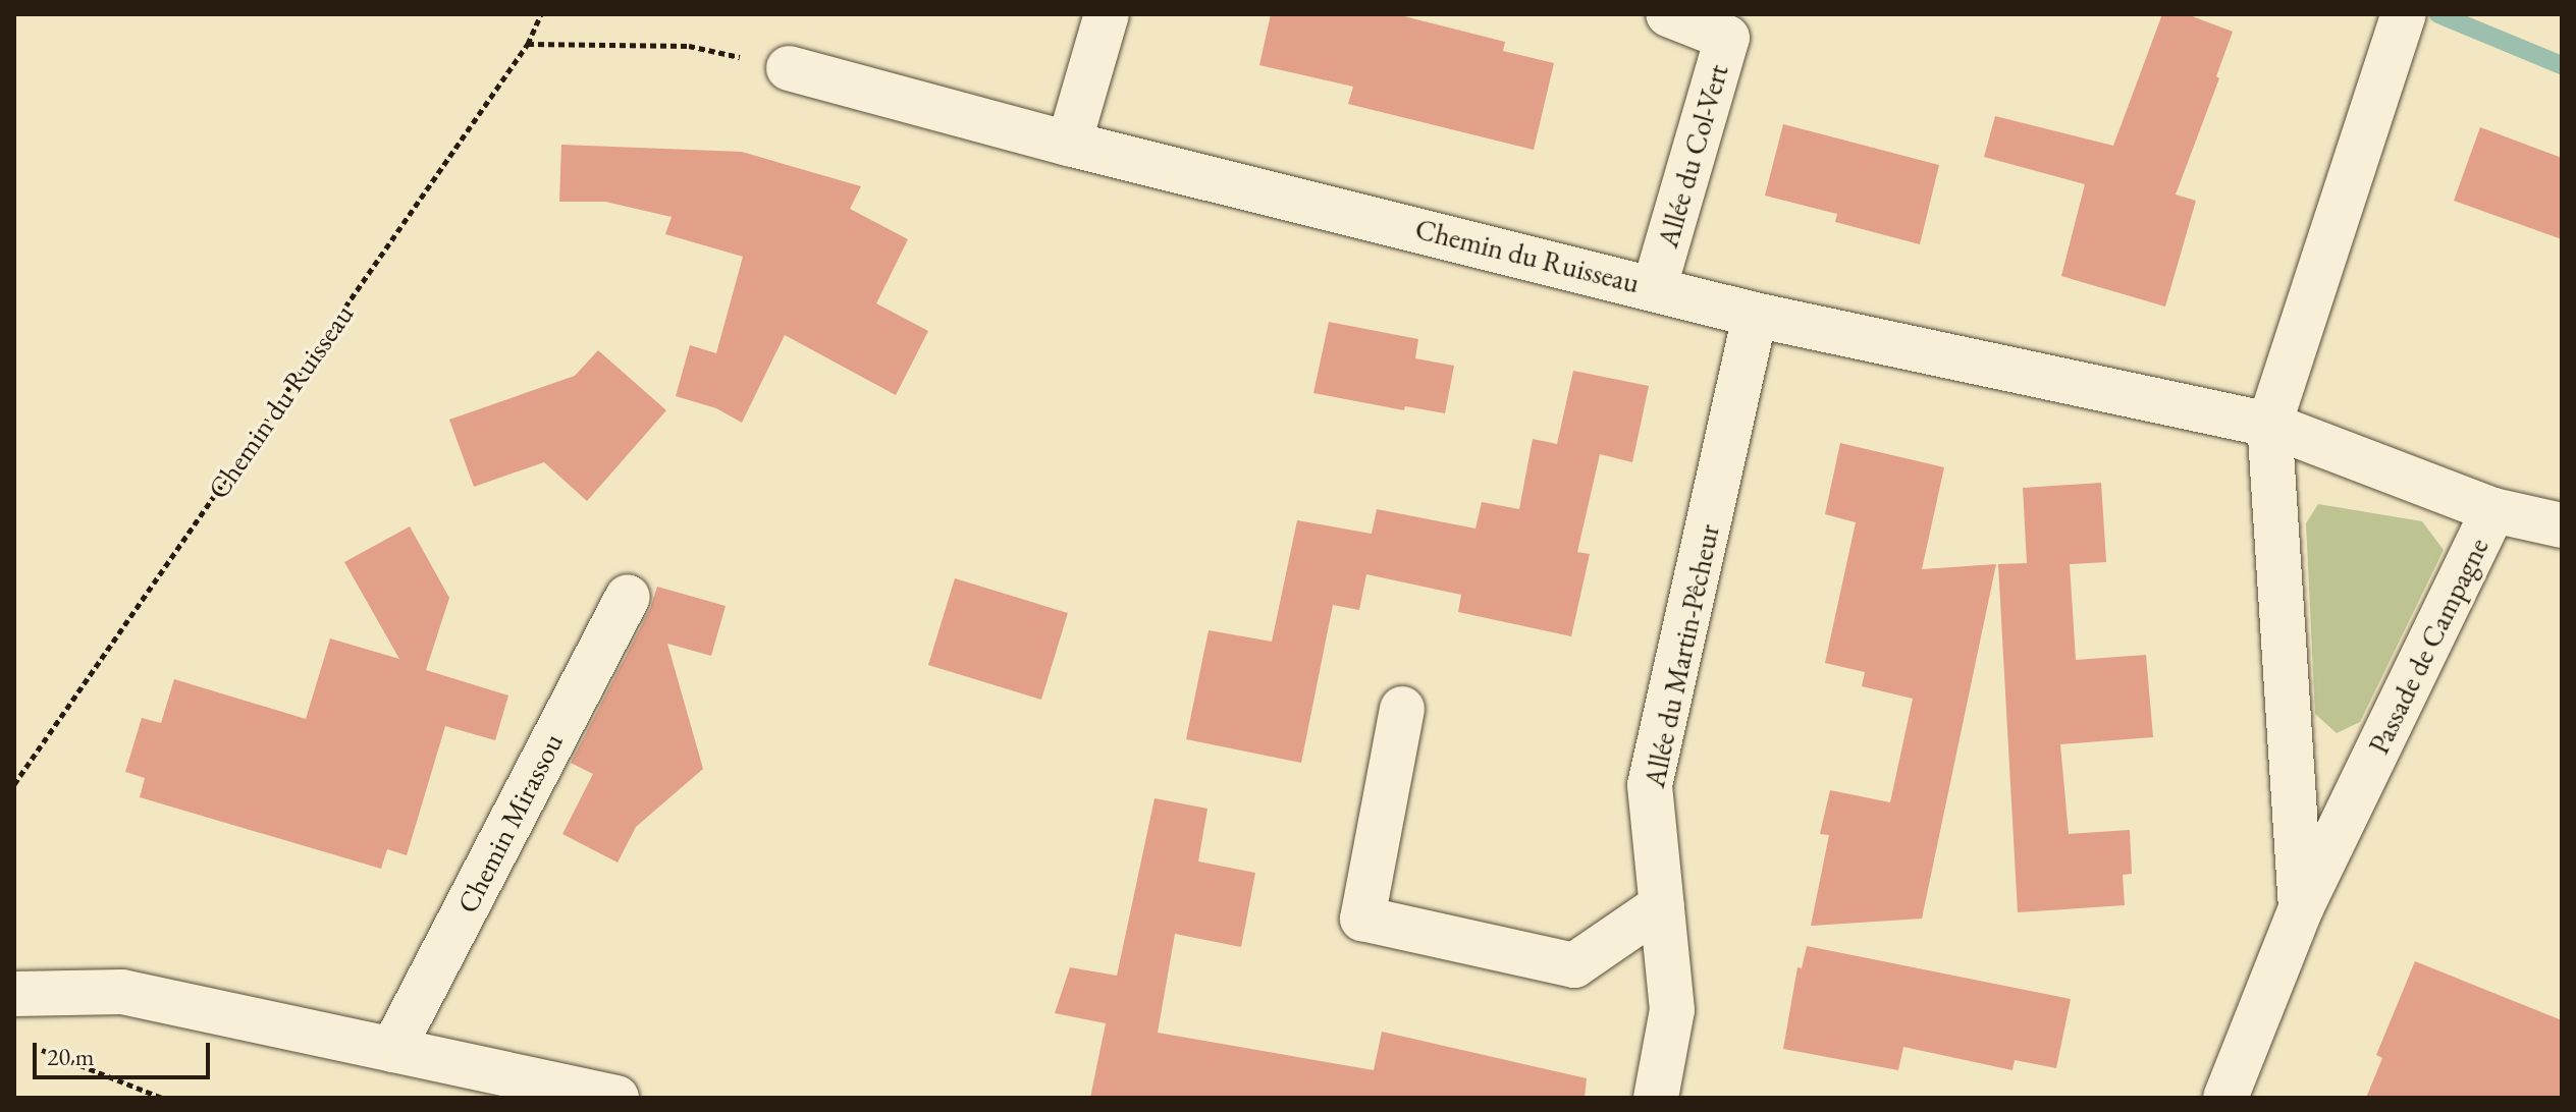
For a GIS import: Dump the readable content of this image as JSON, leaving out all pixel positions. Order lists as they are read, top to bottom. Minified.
{"streets":{"street":["Allée du Col-Vert","Chemin du Ruisseau","Passade de Campagne","Allée du Martin-Pêcheur","Chemin Mirassou"]},"crossings":[["Allée du Col-Vert","Chemin du Ruisseau"],["Chemin du Ruisseau","Passade de Campagne"],["Chemin du Ruisseau","Allée du Martin-Pêcheur"]],"scale_bar":"20 m"}
